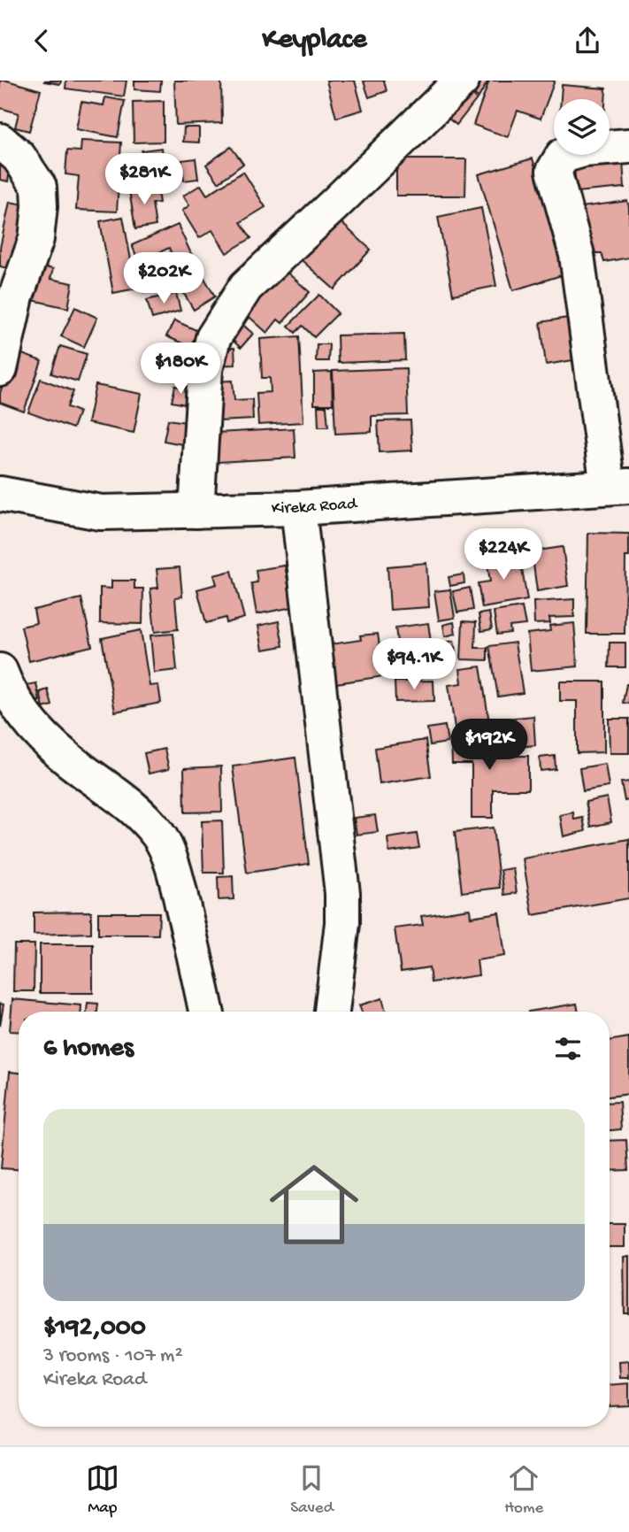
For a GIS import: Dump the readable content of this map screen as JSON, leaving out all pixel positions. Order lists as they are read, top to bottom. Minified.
{"streets":{"street":["Kireka Road"]},"page":{"header":"Keyplace","price":["$281K","$202K","$180K","$224K","$94.1K","$192K"],"heading":"6 homes","list":[{"name":"$192,000","note":"3 rooms · 107 m² · Kireka Road"}],"tabs":["Map","Saved","Home"]}}
